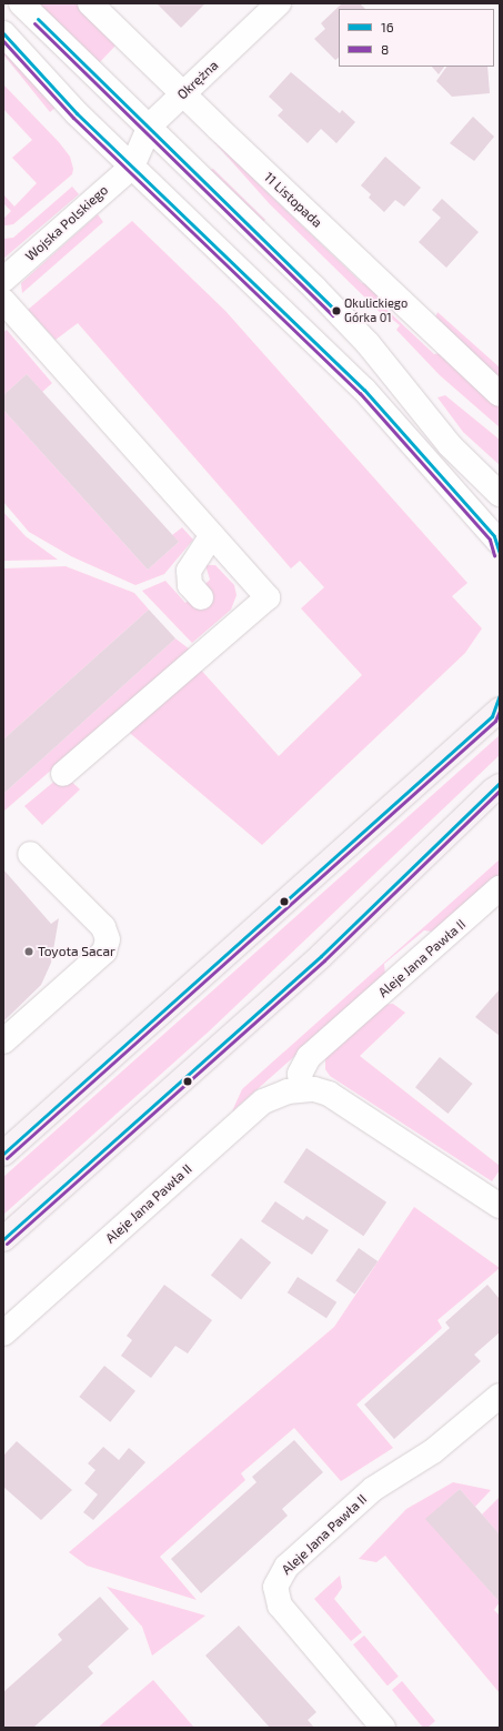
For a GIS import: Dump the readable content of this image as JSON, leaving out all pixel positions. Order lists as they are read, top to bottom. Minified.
{"streets":{"street":["Okrężna","11 Listopada","Wojska Polskiego","Aleje Jana Pawła II"]},"crossings":[["Okrężna","11 Listopada"],["Okrężna","Wojska Polskiego"]],"places":["Okulickiego Górka 01","Toyota Sacar"],"lines":["transit line 16","transit line 8"],"legend":["16","8"]}
